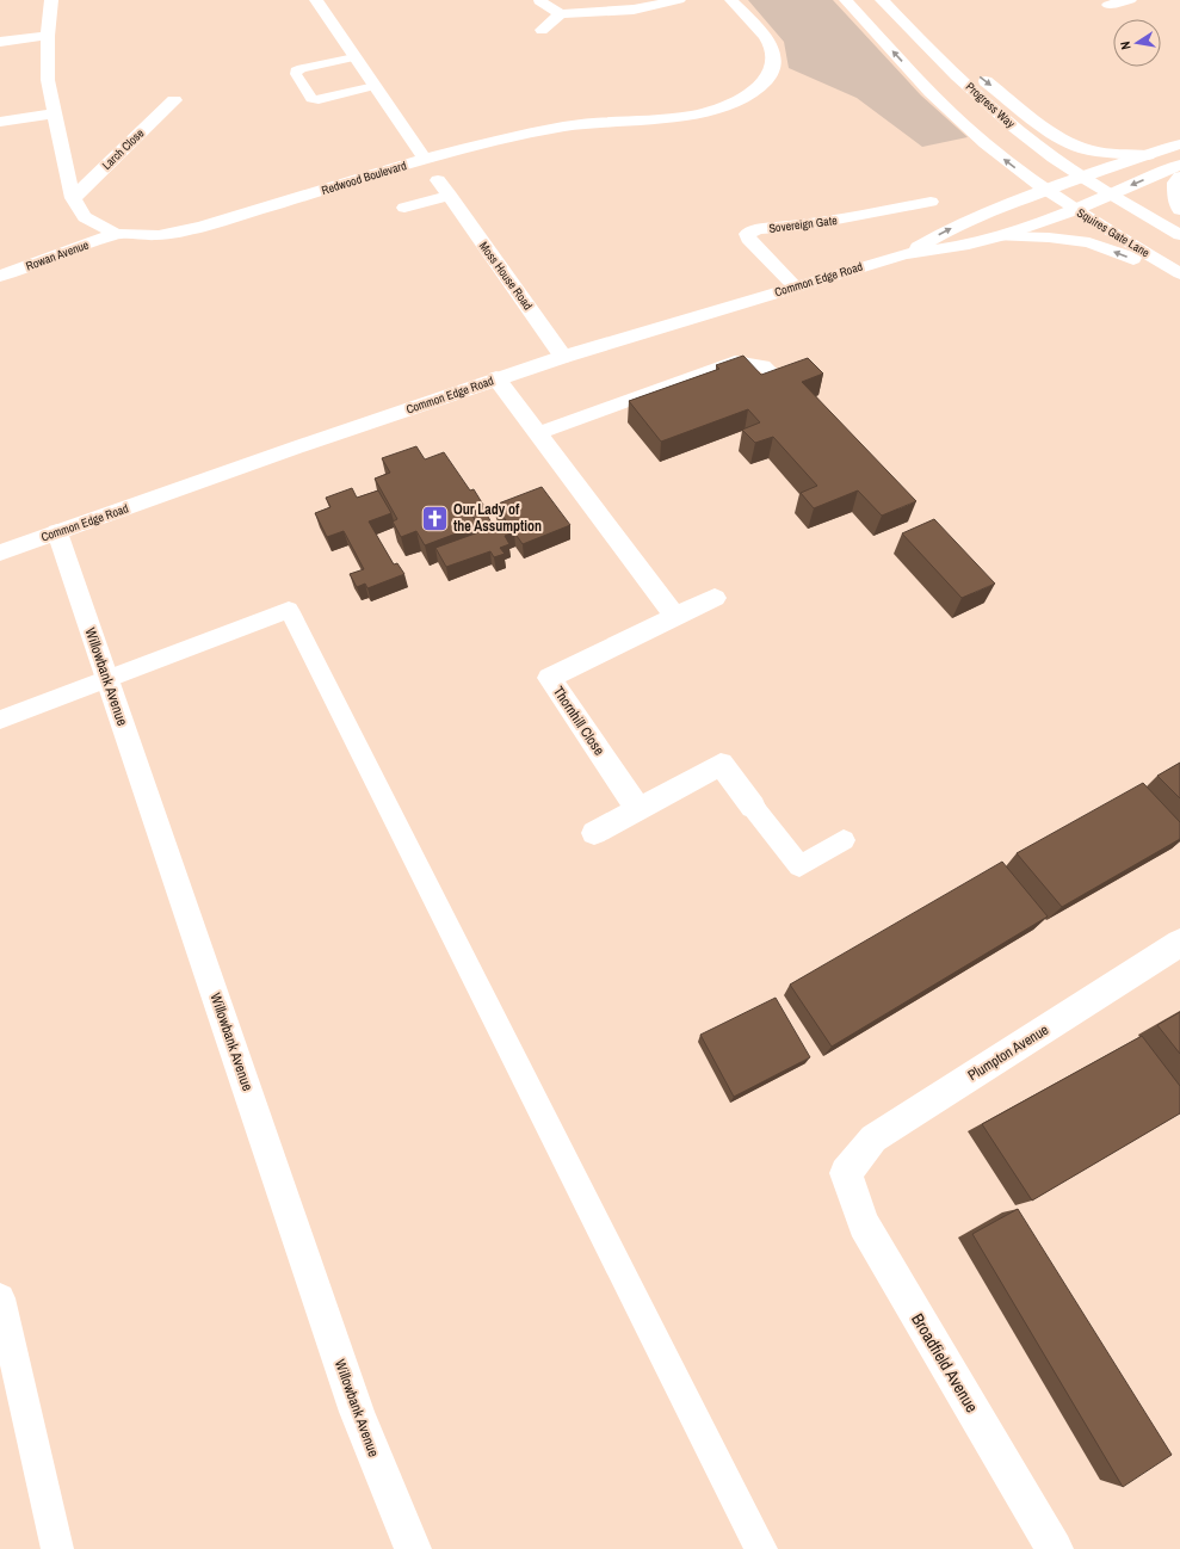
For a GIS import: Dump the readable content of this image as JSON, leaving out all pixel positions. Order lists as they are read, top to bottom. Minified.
{"streets":{"street":["Progress Way","Larch Close","Redwood Boulevard","Sovereign Gate","Squires Gate Lane","Rowan Avenue","Moss House Road","Common Edge Road","Willowbank Avenue","Thornhill Close","Plumpton Avenue","Broadfield Avenue"]},"crossings":[["Progress Way","Common Edge Road"],["Larch Close","Redwood Boulevard"],["Redwood Boulevard","Rowan Avenue"],["Sovereign Gate","Common Edge Road"],["Squires Gate Lane","Common Edge Road"],["Moss House Road","Common Edge Road"],["Common Edge Road","Willowbank Avenue"],["Plumpton Avenue","Broadfield Avenue"]],"places":{"church":["Our Lady of the Assumption"]},"north":"left"}
